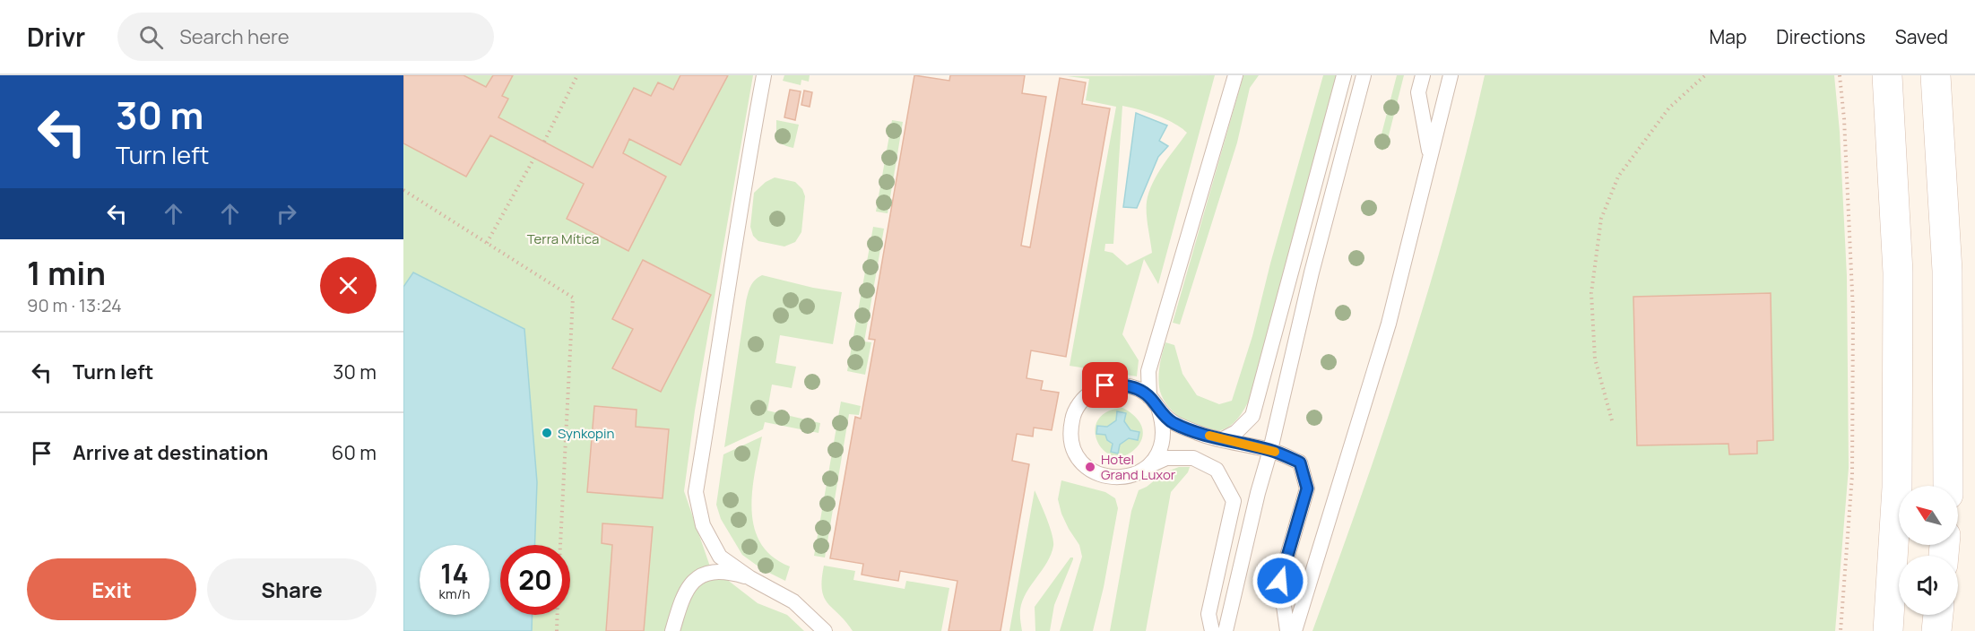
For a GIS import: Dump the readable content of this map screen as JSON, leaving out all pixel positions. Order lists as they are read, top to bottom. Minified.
{"parks":["Terra Mítica"],"places":["Synkopin","Hotel Grand Luxor"],"north":"top left","page":{"header":"Drivr","search":"Search here","nav":["Map","Directions","Saved"],"turn":["30 m","Turn left"],"heading":["1 min","90 m · 13:24"],"list":[{"name":"Turn left","value":"30 m"},{"name":"Arrive at destination","value":"60 m"}],"speed":"14 km/h","limit":"20","buttons":["Exit","Share"]}}
